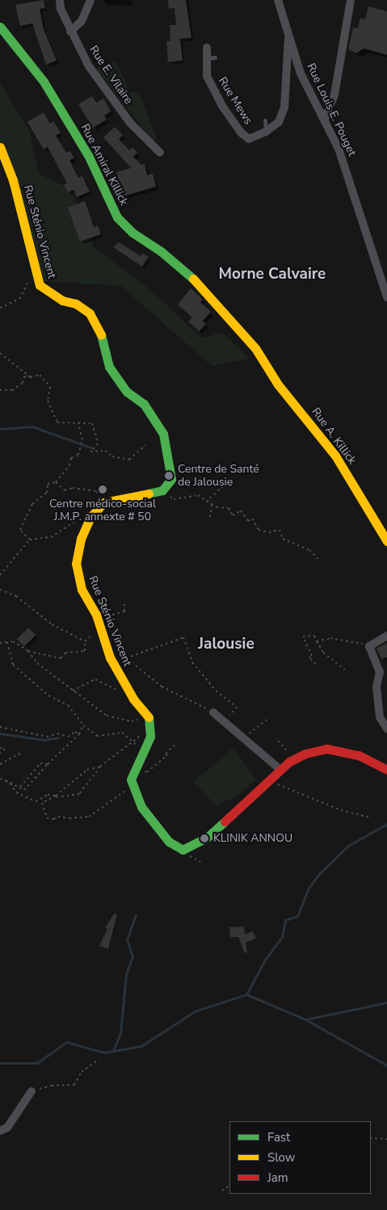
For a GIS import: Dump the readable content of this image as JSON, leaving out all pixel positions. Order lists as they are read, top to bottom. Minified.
{"streets":{"street":["Rue E. Vilaire","Rue Mews","Rue Louis E. Pouget","Rue Amiral Killick","Rue Sténio Vincent","Rue A. Killick"]},"crossings":[["Rue Mews","Rue Louis E. Pouget"],["Rue Amiral Killick","Rue A. Killick"]],"districts":["Morne Calvaire","Jalousie"],"places":["Centre de Santé de Jalousie","Centre médico-social J.M.P. annexte # 50","KLINIK ANNOU"],"legend":["Fast","Slow","Jam"]}
